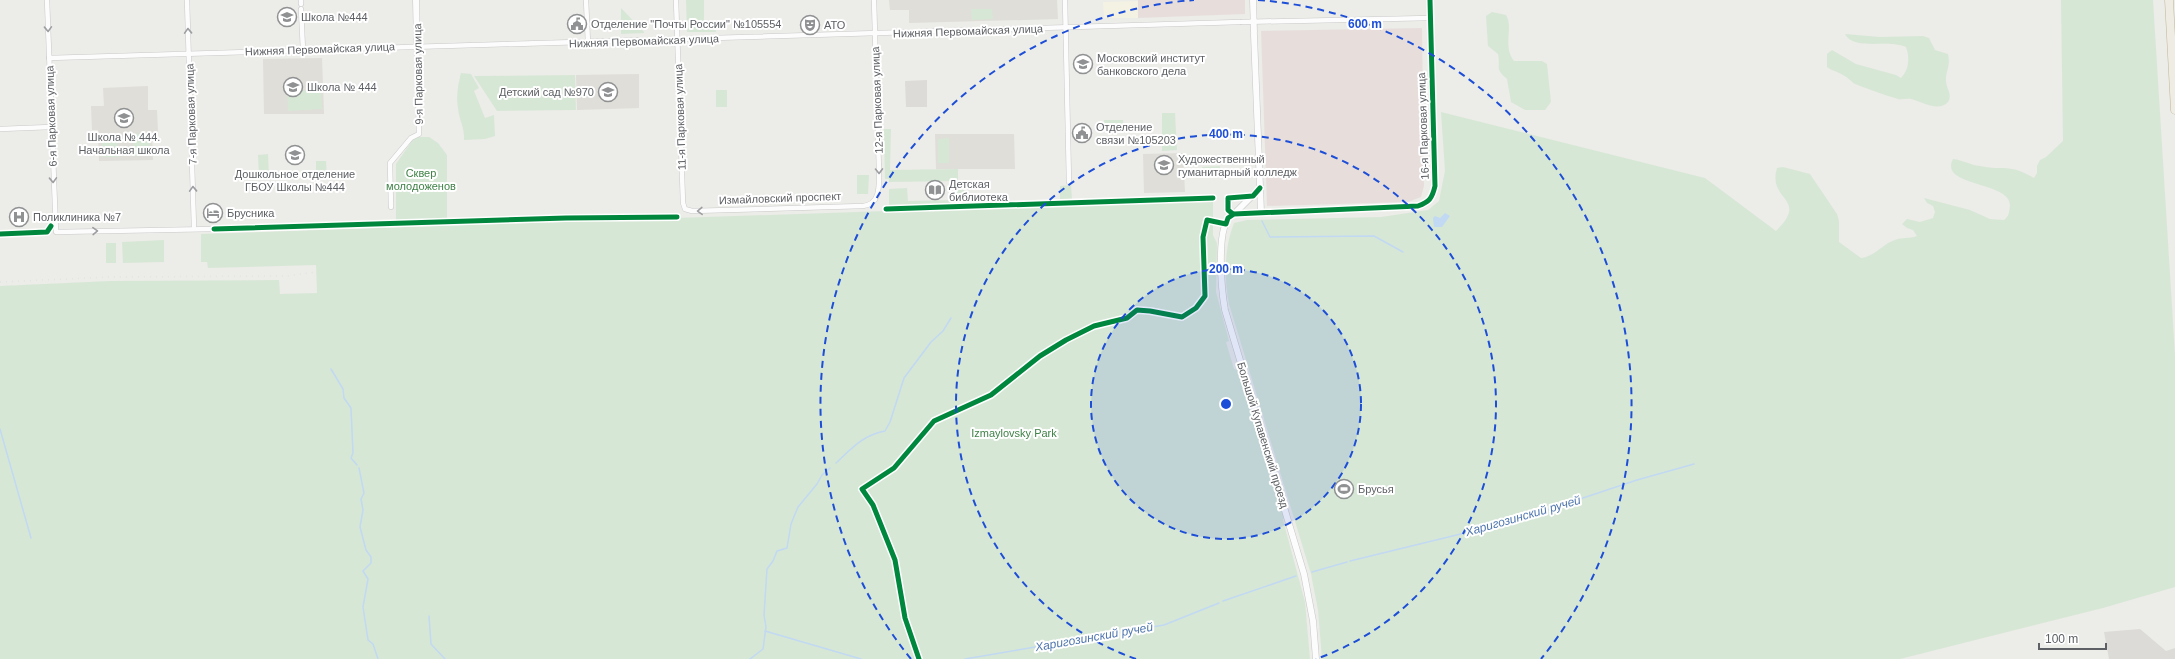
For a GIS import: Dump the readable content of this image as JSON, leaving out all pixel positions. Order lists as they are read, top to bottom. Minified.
{"streets":{"main road":["9-я Парковая улица","16-я Парковая улица","Большой Купавенский проезд"],"street":["Нижняя Первомайская улица","12-я Парковая улица","7-я Парковая улица","6-я Парковая улица","11-я Парковая улица","Измайловский проспект"]},"crossings":[["Нижняя Первомайская улица","9-я Парковая улица"],["Нижняя Первомайская улица","12-я Парковая улица"],["Нижняя Первомайская улица","7-я Парковая улица"],["Нижняя Первомайская улица","6-я Парковая улица"],["Нижняя Первомайская улица","11-я Парковая улица"],["Нижняя Первомайская улица","16-я Парковая улица"],["12-я Парковая улица","Измайловский проспект"],["7-я Парковая улица","6-я Парковая улица"],["11-я Парковая улица","Измайловский проспект"]],"one_way":["12-я Парковая улица","7-я Парковая улица","Измайловский проспект"],"water":["Харигозинский ручей"],"parks":["Сквер молодоженов","Izmaylovsky Park"],"places":{"school or university":["Школа №444","Московский институт банковского дела","Школа № 444","Детский сад №970","Школа № 444. Начальная школа","Дошкольное отделение ГБОУ Школы №444","Художественный гуманитарный колледж"],"public building":["Отделение \"Почты России\" №105554","Отделение связи №105203"],"theatre":["АТО"],"library":["Детская библиотека"],"hotel":["Брусника"],"hospital":["Поликлиника №7"],"sports":["Брусья"]},"scale_bar":"100 m","rings":["600 m","400 m","200 m"]}
